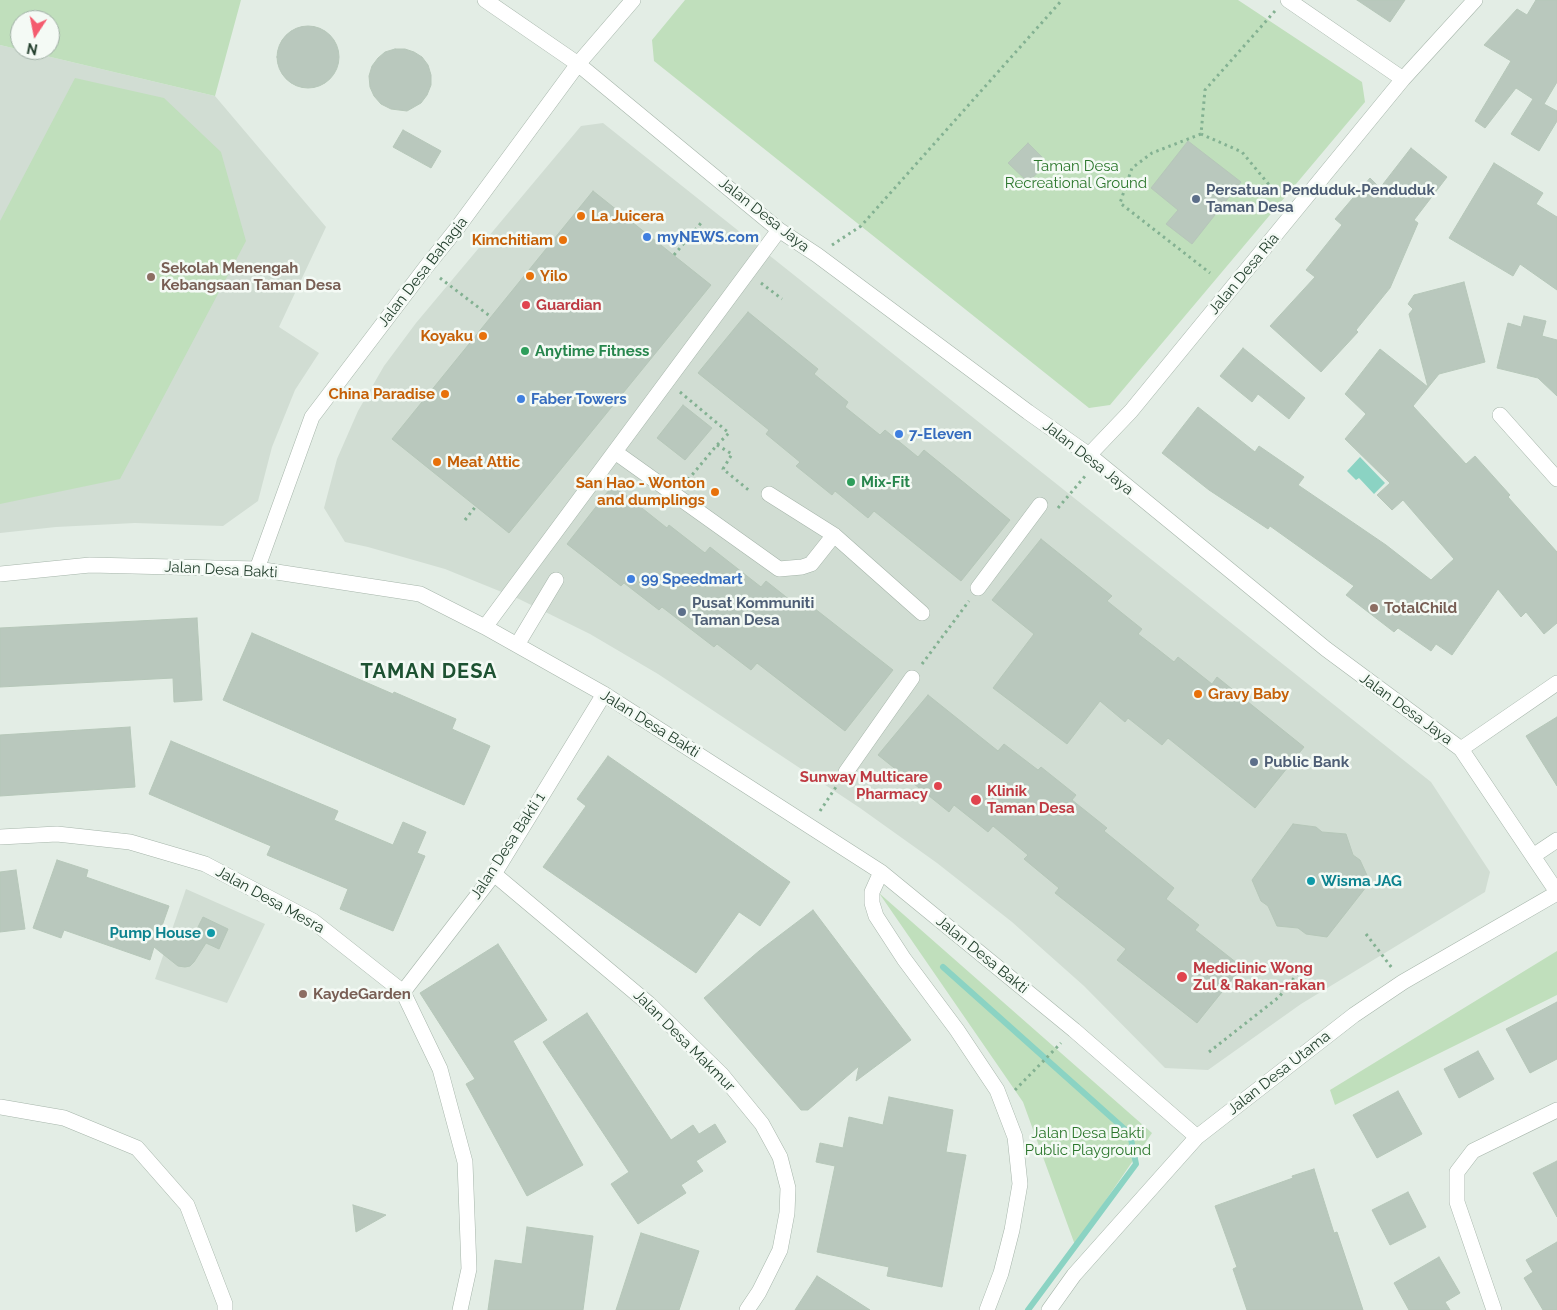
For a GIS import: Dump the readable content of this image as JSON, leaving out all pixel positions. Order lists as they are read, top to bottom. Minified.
{"streets":{"street":["Jalan Desa Jaya","Jalan Desa Bahagia","Jalan Desa Ria","Jalan Desa Bakti","Jalan Desa Bakti 1","Jalan Desa Mesra","Jalan Desa Makmur","Jalan Desa Utama"]},"crossings":[["Jalan Desa Jaya","Jalan Desa Bahagia"],["Jalan Desa Jaya","Jalan Desa Ria"],["Jalan Desa Jaya","Jalan Desa Utama"],["Jalan Desa Bahagia","Jalan Desa Bakti"],["Jalan Desa Bakti","Jalan Desa Bakti 1"],["Jalan Desa Bakti","Jalan Desa Utama"],["Jalan Desa Bakti 1","Jalan Desa Mesra"],["Jalan Desa Bakti 1","Jalan Desa Makmur"]],"districts":["TAMAN DESA"],"parks":["Taman Desa Recreational Ground","Jalan Desa Bakti Public Playground"],"places":["Persatuan Penduduk-Penduduk Taman Desa","La Juicera","myNEWS.com","Kimchitiam","Yilo","Sekolah Menengah Kebangsaan Taman Desa","Guardian","Koyaku","Anytime Fitness","China Paradise","Faber Towers","7-Eleven","Meat Attic","Mix-Fit","San Hao - Wonton and dumplings","99 Speedmart","TotalChild","Pusat Kommuniti Taman Desa","Gravy Baby","Public Bank","Sunway Multicare Pharmacy","Klinik Taman Desa","Wisma JAG","Pump House","Mediclinic Wong Zul & Rakan-rakan","KaydeGarden"],"north":"bottom"}
